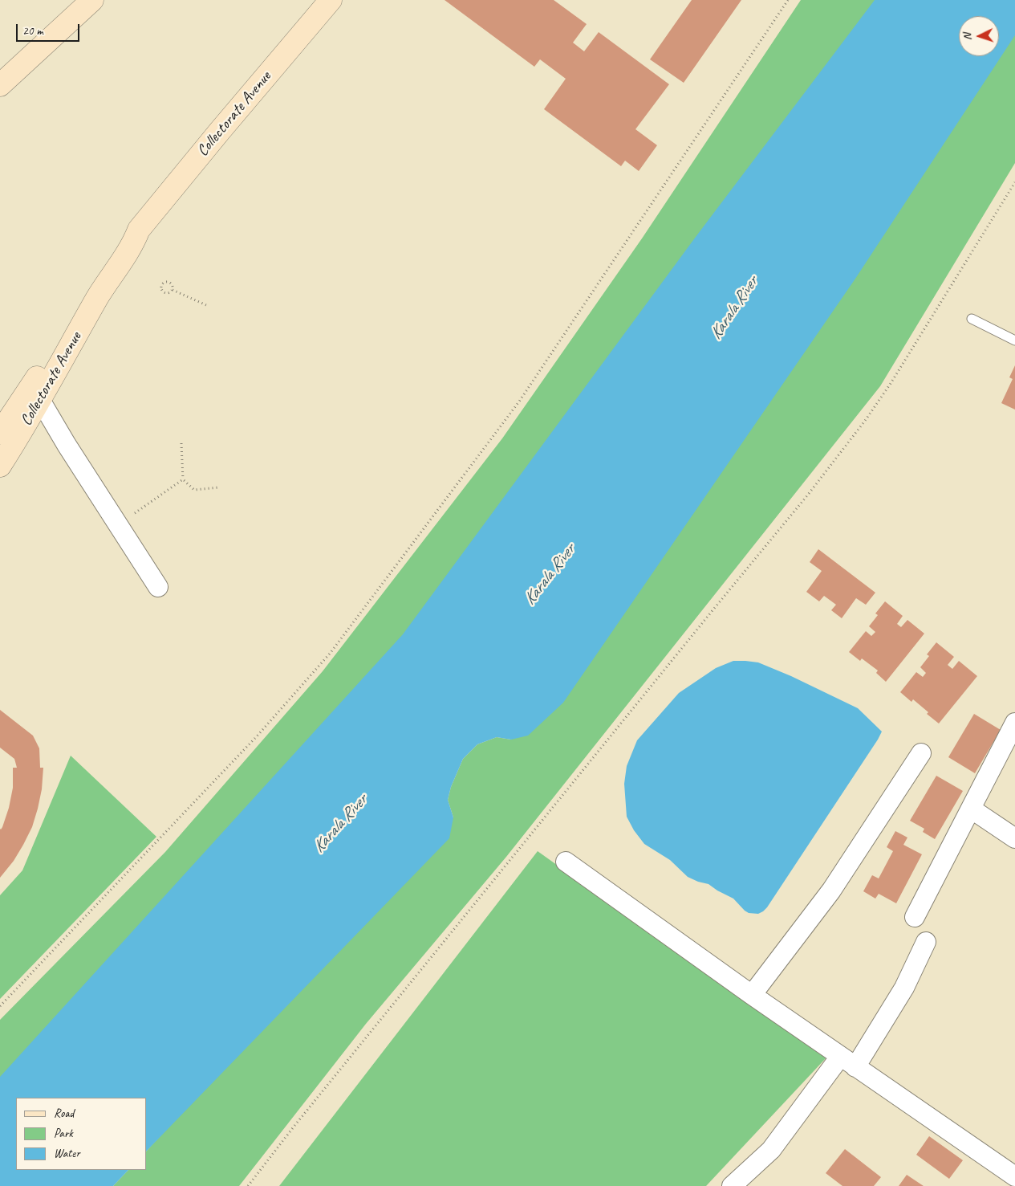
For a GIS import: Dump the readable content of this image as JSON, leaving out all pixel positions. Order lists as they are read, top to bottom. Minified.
{"streets":{"street":["Collectorate Avenue"]},"water":["Karala River"],"legend":["Road","Park","Water"],"scale_bar":"20 m","north":"left"}
